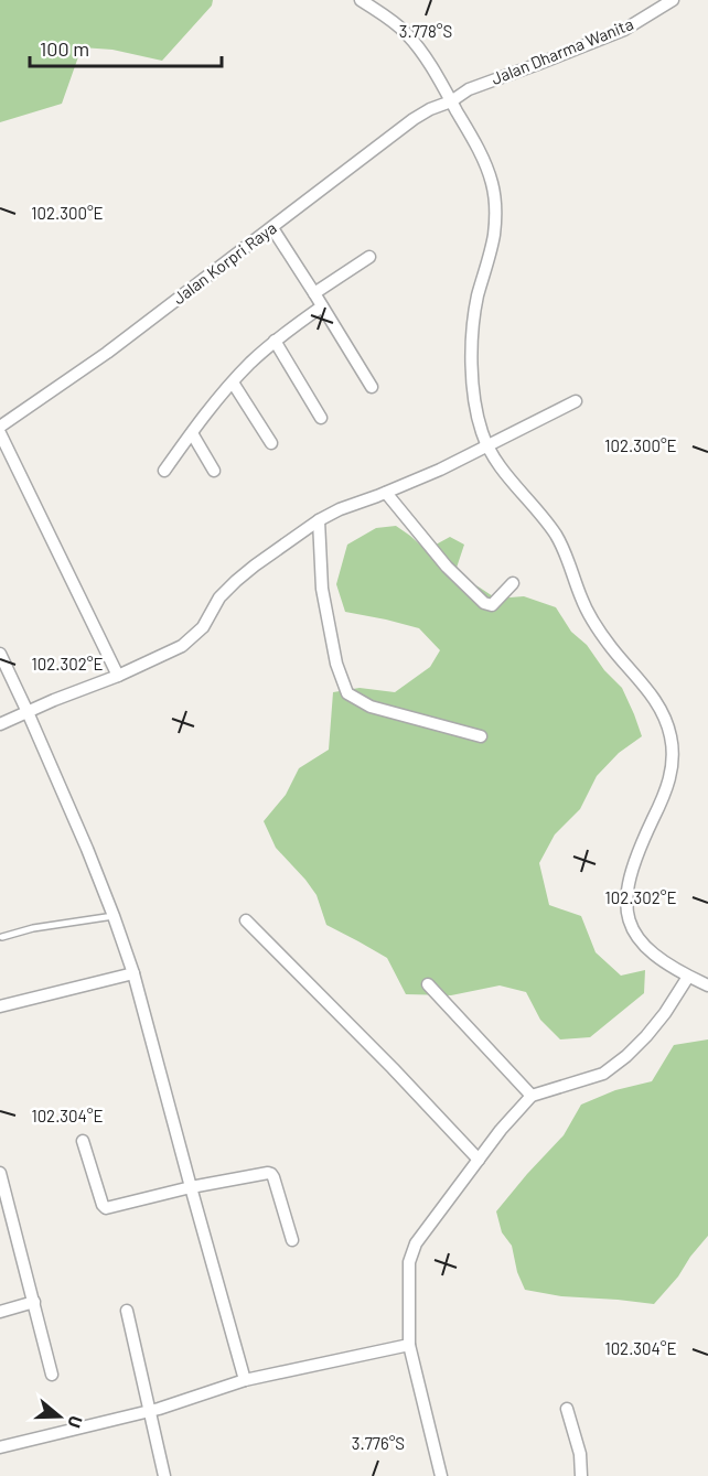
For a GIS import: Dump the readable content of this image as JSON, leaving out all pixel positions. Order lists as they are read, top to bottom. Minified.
{"streets":{"street":["Jalan Dharma Wanita","Jalan Korpri Raya"]},"crossings":[["Jalan Dharma Wanita","Jalan Korpri Raya"]],"scale_bar":"100 m","north":"right","coordinates":["3.778°S","102.300°E","102.302°E","102.304°E","3.776°S"]}
